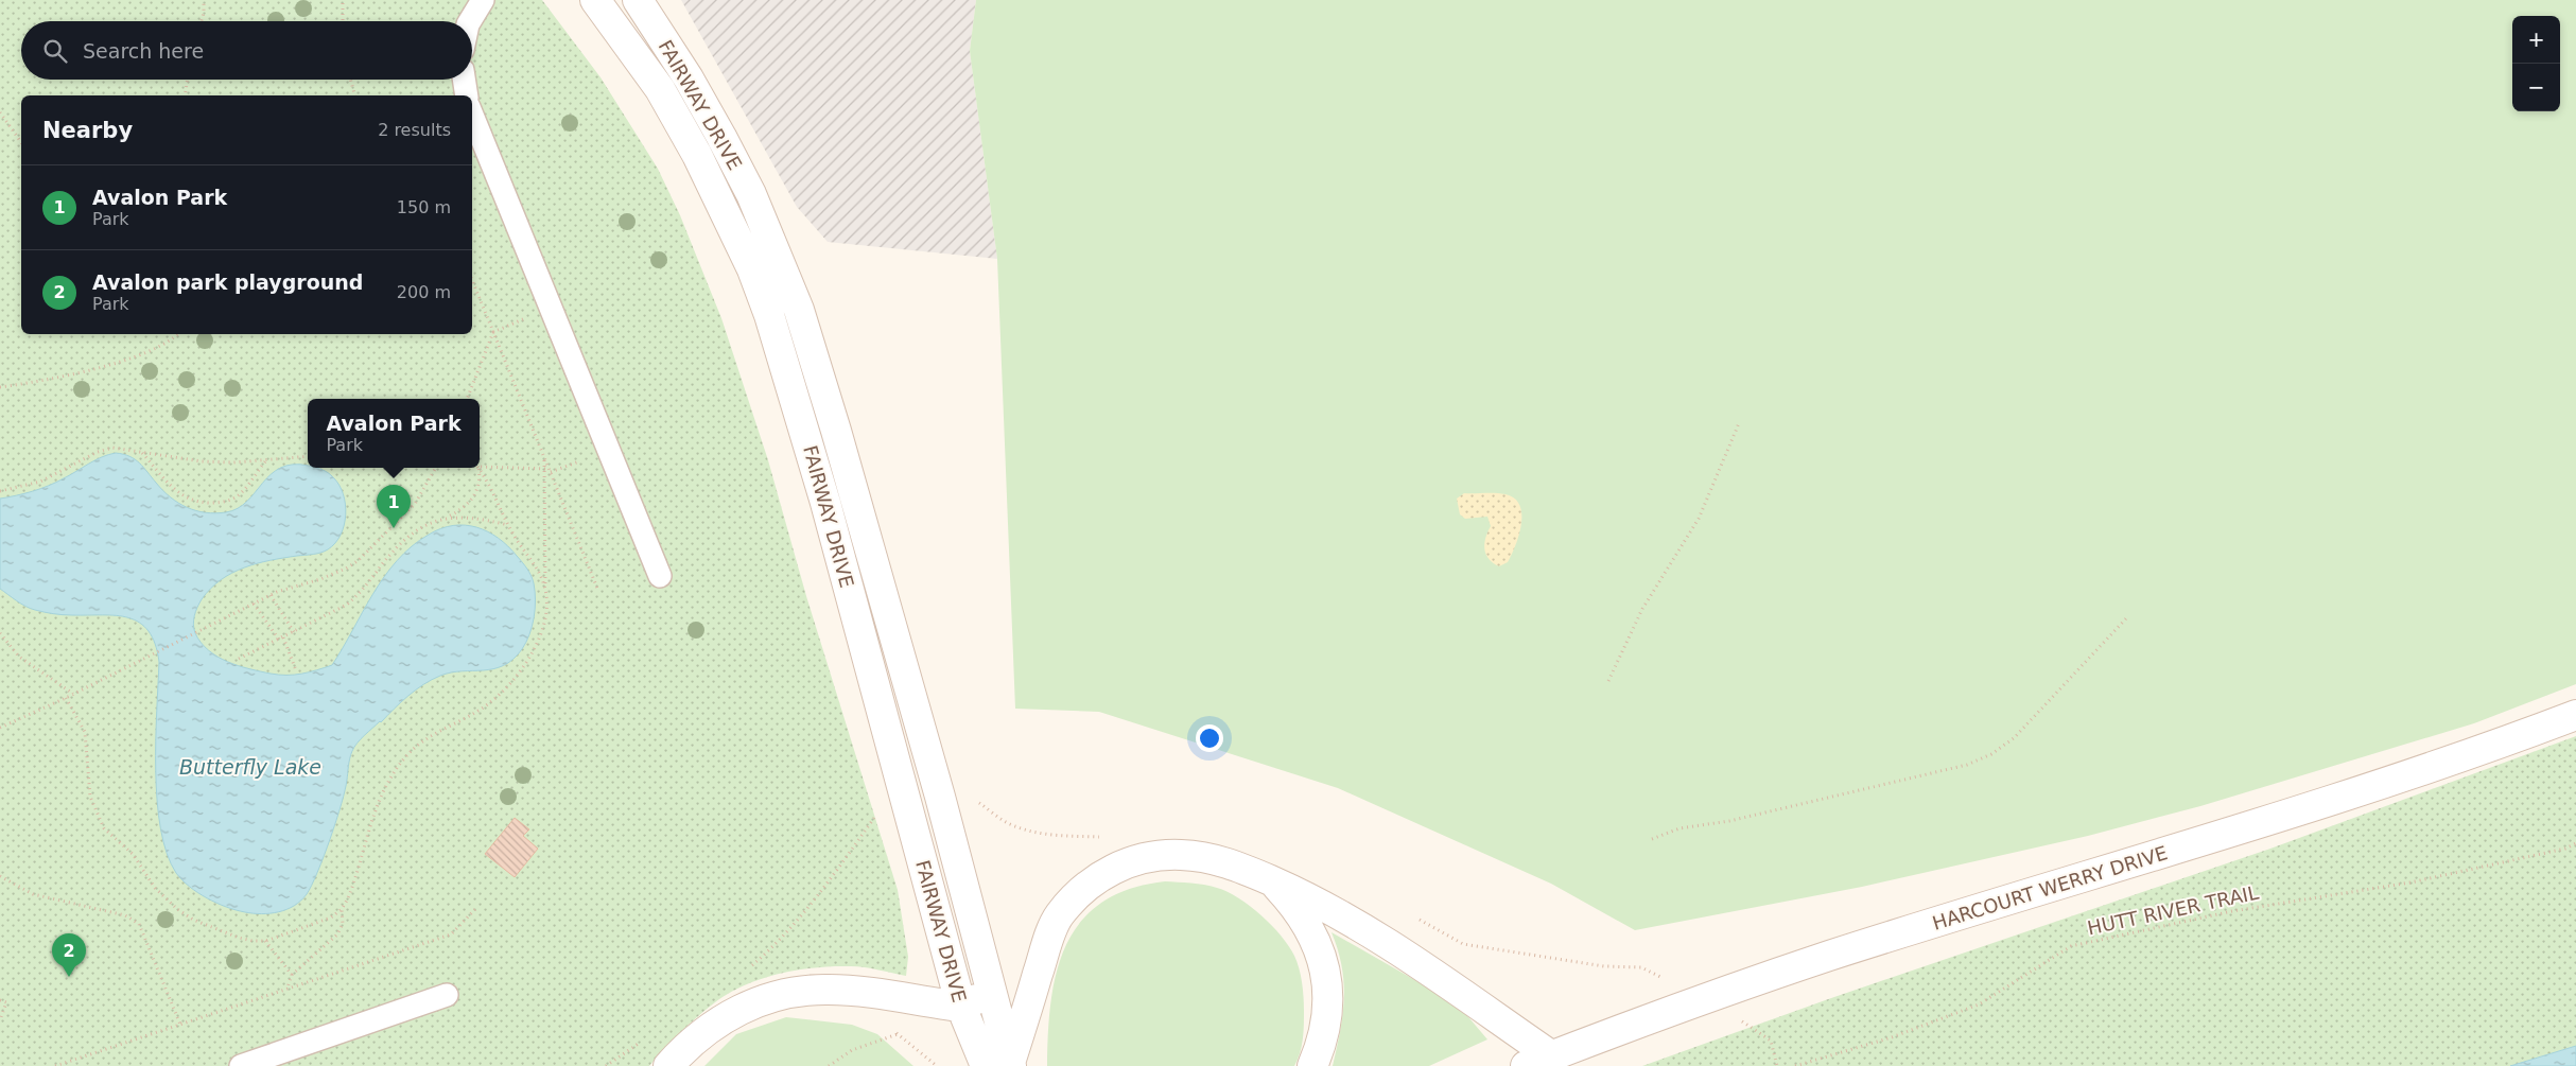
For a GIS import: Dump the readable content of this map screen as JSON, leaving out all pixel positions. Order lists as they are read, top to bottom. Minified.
{"streets":{"main road":["FAIRWAY DRIVE","HARCOURT WERRY DRIVE"],"path":["HUTT RIVER TRAIL"]},"water":["Butterfly Lake"],"page":{"map_buttons":["+","−"],"search":"Search here","heading":["Nearby","2 results"],"list":[{"mark":"1","name":"Avalon Park","note":"Park","value":"150 m"},{"mark":"2","name":"Avalon park playground","note":"Park","value":"200 m"}],"popup":["Avalon Park","Park"],"pins":["1","2"]}}
